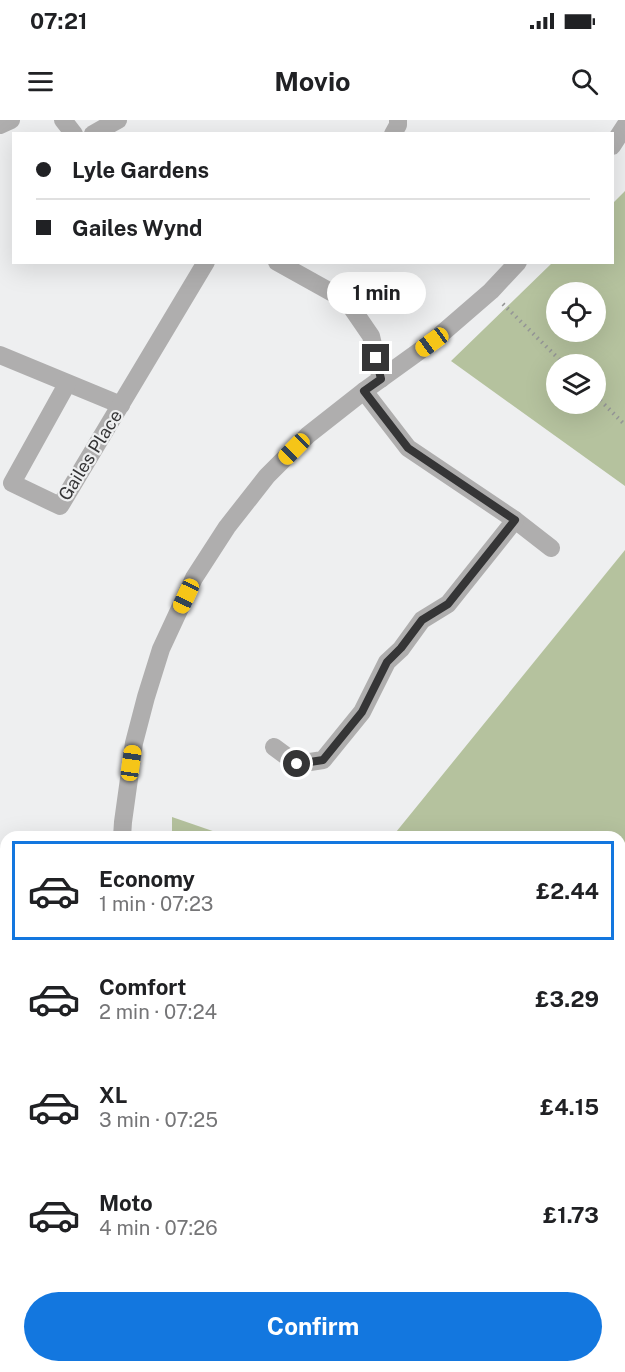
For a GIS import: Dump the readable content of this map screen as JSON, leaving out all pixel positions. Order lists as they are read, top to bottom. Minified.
{"streets":{"street":["Gailes Place"]},"page":{"status":"07:21","header":"Movio","banner":["Lyle Gardens","Gailes Wynd"],"bubble":"1 min","list":[{"name":"Economy","note":"1 min · 07:23","value":"£2.44"},{"name":"Comfort","note":"2 min · 07:24","value":"£3.29"},{"name":"XL","note":"3 min · 07:25","value":"£4.15"},{"name":"Moto","note":"4 min · 07:26","value":"£1.73"}],"buttons":"Confirm"}}
